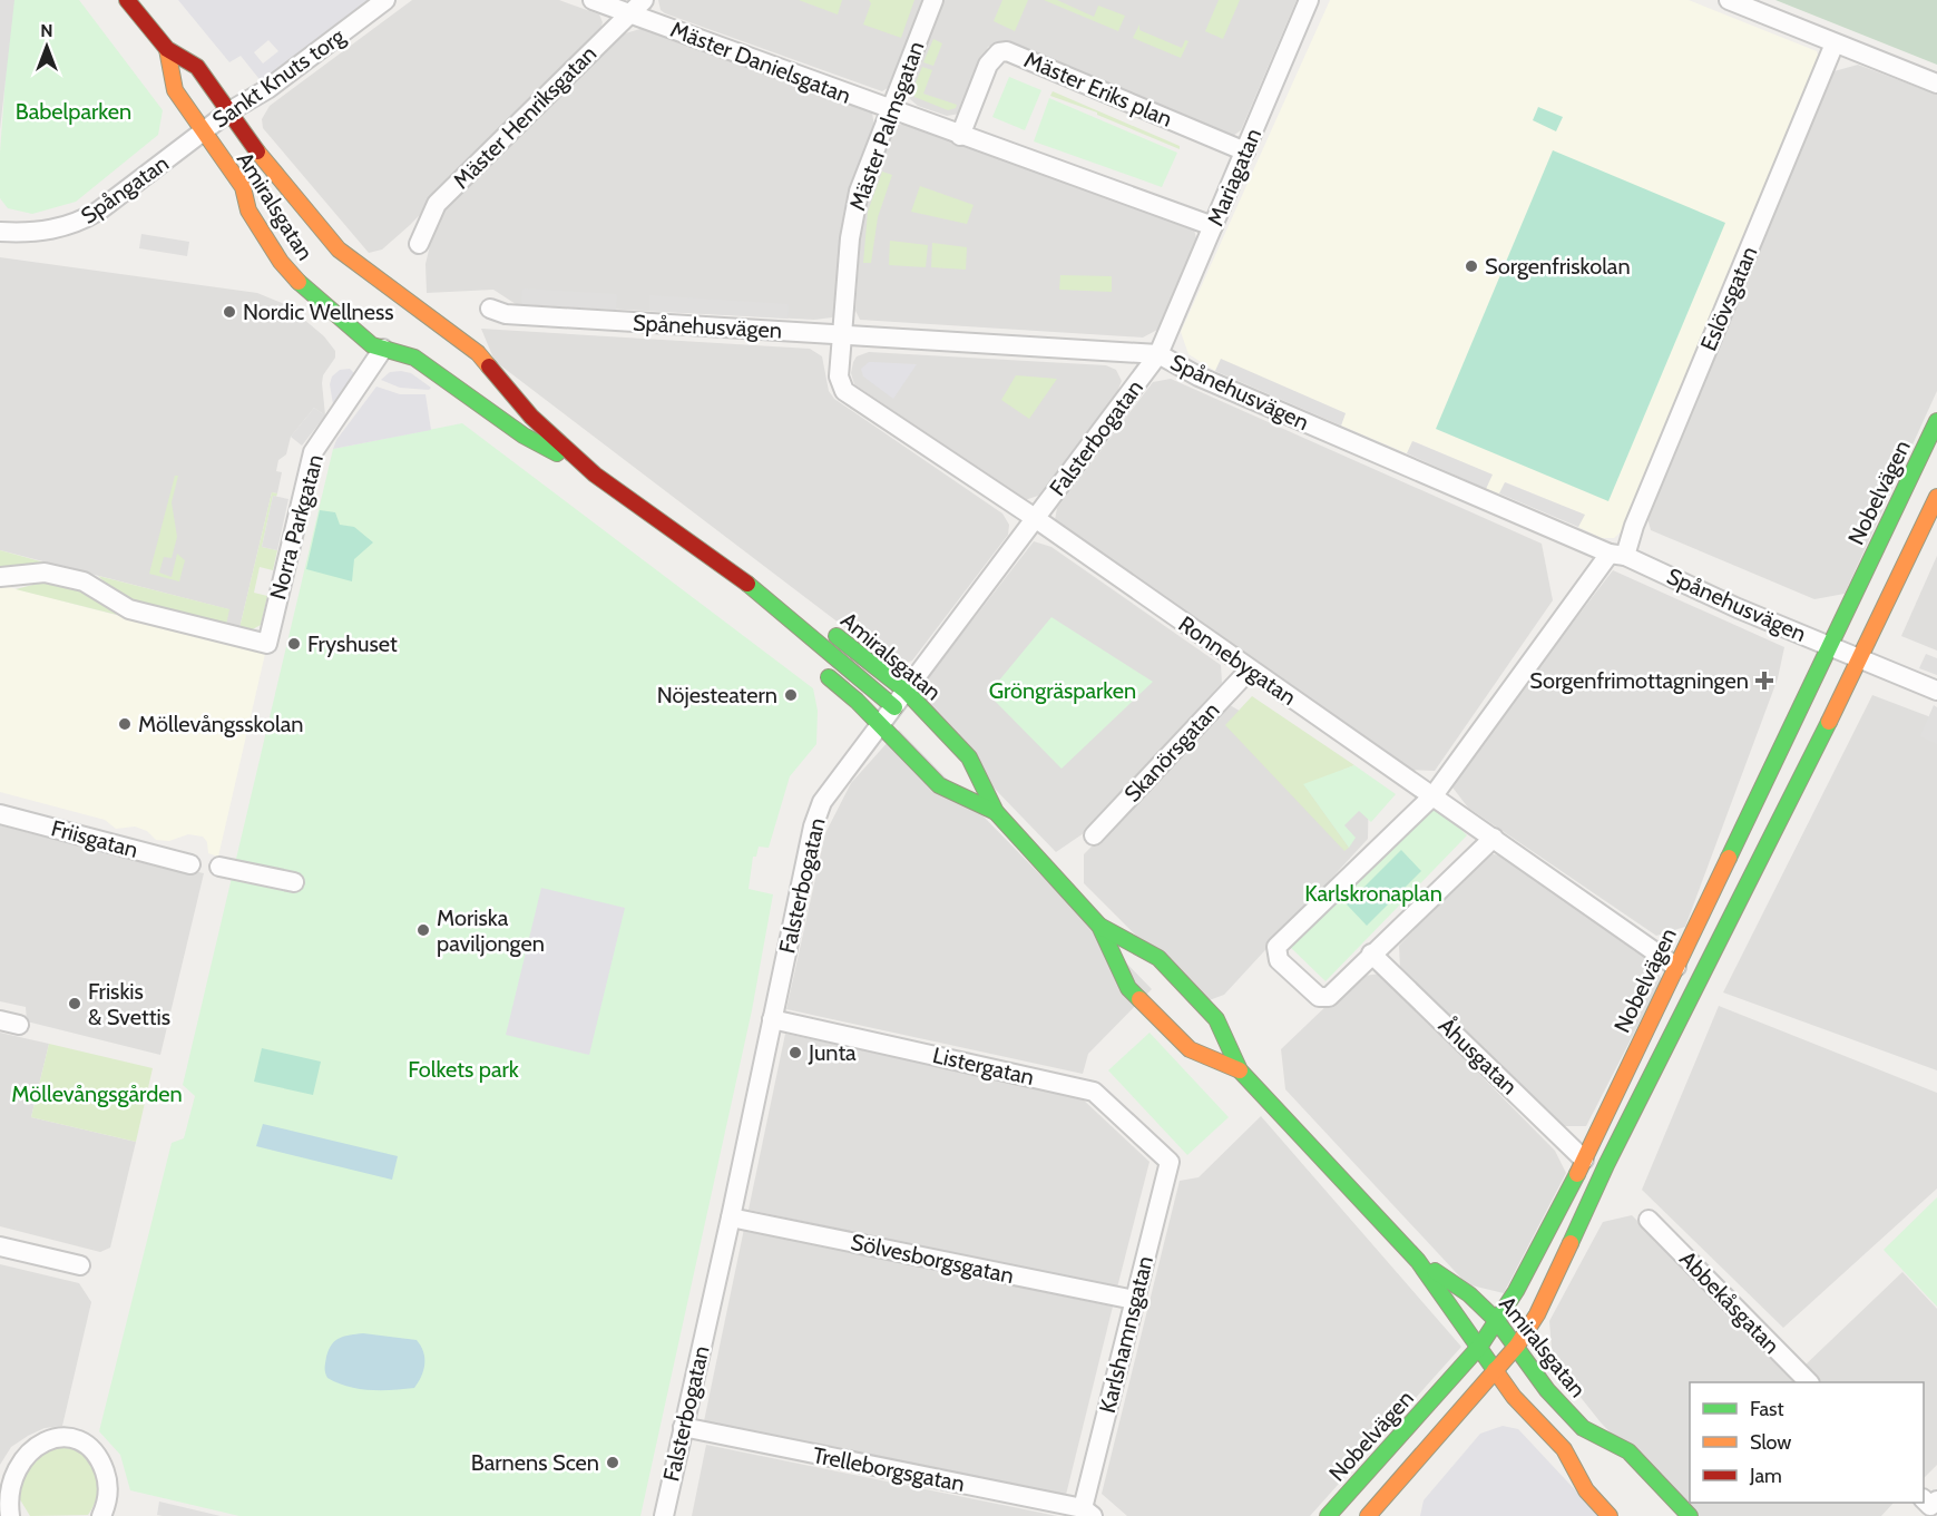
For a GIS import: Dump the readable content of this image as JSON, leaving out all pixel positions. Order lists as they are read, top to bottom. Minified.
{"streets":{"main road":["Amiralsgatan","Nobelvägen"],"street":["Mäster Danielsgatan","Sankt Knuts torg","Mäster Eriks plan","Mäster Henriksgatan","Mäster Palmsgatan","Mariagatan","Spångatan","Eslövsgatan","Spånehusvägen","Falsterbogatan","Norra Parkgatan","Ronnebygatan","Skanörsgatan","Friisgatan","Åhusgatan","Listergatan","Sölvesborgsgatan","Abbekåsgatan","Karlshamnsgatan","Trelleborgsgatan"]},"crossings":[["Mäster Danielsgatan","Mäster Henriksgatan"],["Mäster Danielsgatan","Mäster Palmsgatan"],["Sankt Knuts torg","Spångatan"],["Sankt Knuts torg","Amiralsgatan"],["Mäster Eriks plan","Mariagatan"],["Mäster Palmsgatan","Spånehusvägen"],["Mäster Palmsgatan","Ronnebygatan"],["Mariagatan","Spånehusvägen"],["Mariagatan","Falsterbogatan"],["Spångatan","Amiralsgatan"],["Amiralsgatan","Falsterbogatan"],["Amiralsgatan","Nobelvägen"],["Amiralsgatan","Norra Parkgatan"],["Eslövsgatan","Spånehusvägen"],["Eslövsgatan","Ronnebygatan"],["Spånehusvägen","Falsterbogatan"],["Spånehusvägen","Nobelvägen"],["Spånehusvägen","Ronnebygatan"],["Falsterbogatan","Ronnebygatan"],["Falsterbogatan","Listergatan"],["Falsterbogatan","Sölvesborgsgatan"],["Falsterbogatan","Trelleborgsgatan"],["Nobelvägen","Ronnebygatan"],["Nobelvägen","Åhusgatan"],["Ronnebygatan","Skanörsgatan"],["Listergatan","Karlshamnsgatan"],["Sölvesborgsgatan","Karlshamnsgatan"],["Karlshamnsgatan","Trelleborgsgatan"]],"parks":["Babelparken","Gröngräsparken","Karlskronaplan","Folkets park","Möllevångsgården"],"places":{"other":["Sorgenfriskolan","Nordic Wellness","Fryshuset","Nöjesteatern","Möllevångsskolan","Moriska paviljongen","Friskis & Svettis","Junta","Barnens Scen"],"health":["Sorgenfrimottagningen"]},"legend":["Fast","Slow","Jam"],"north":"top"}
